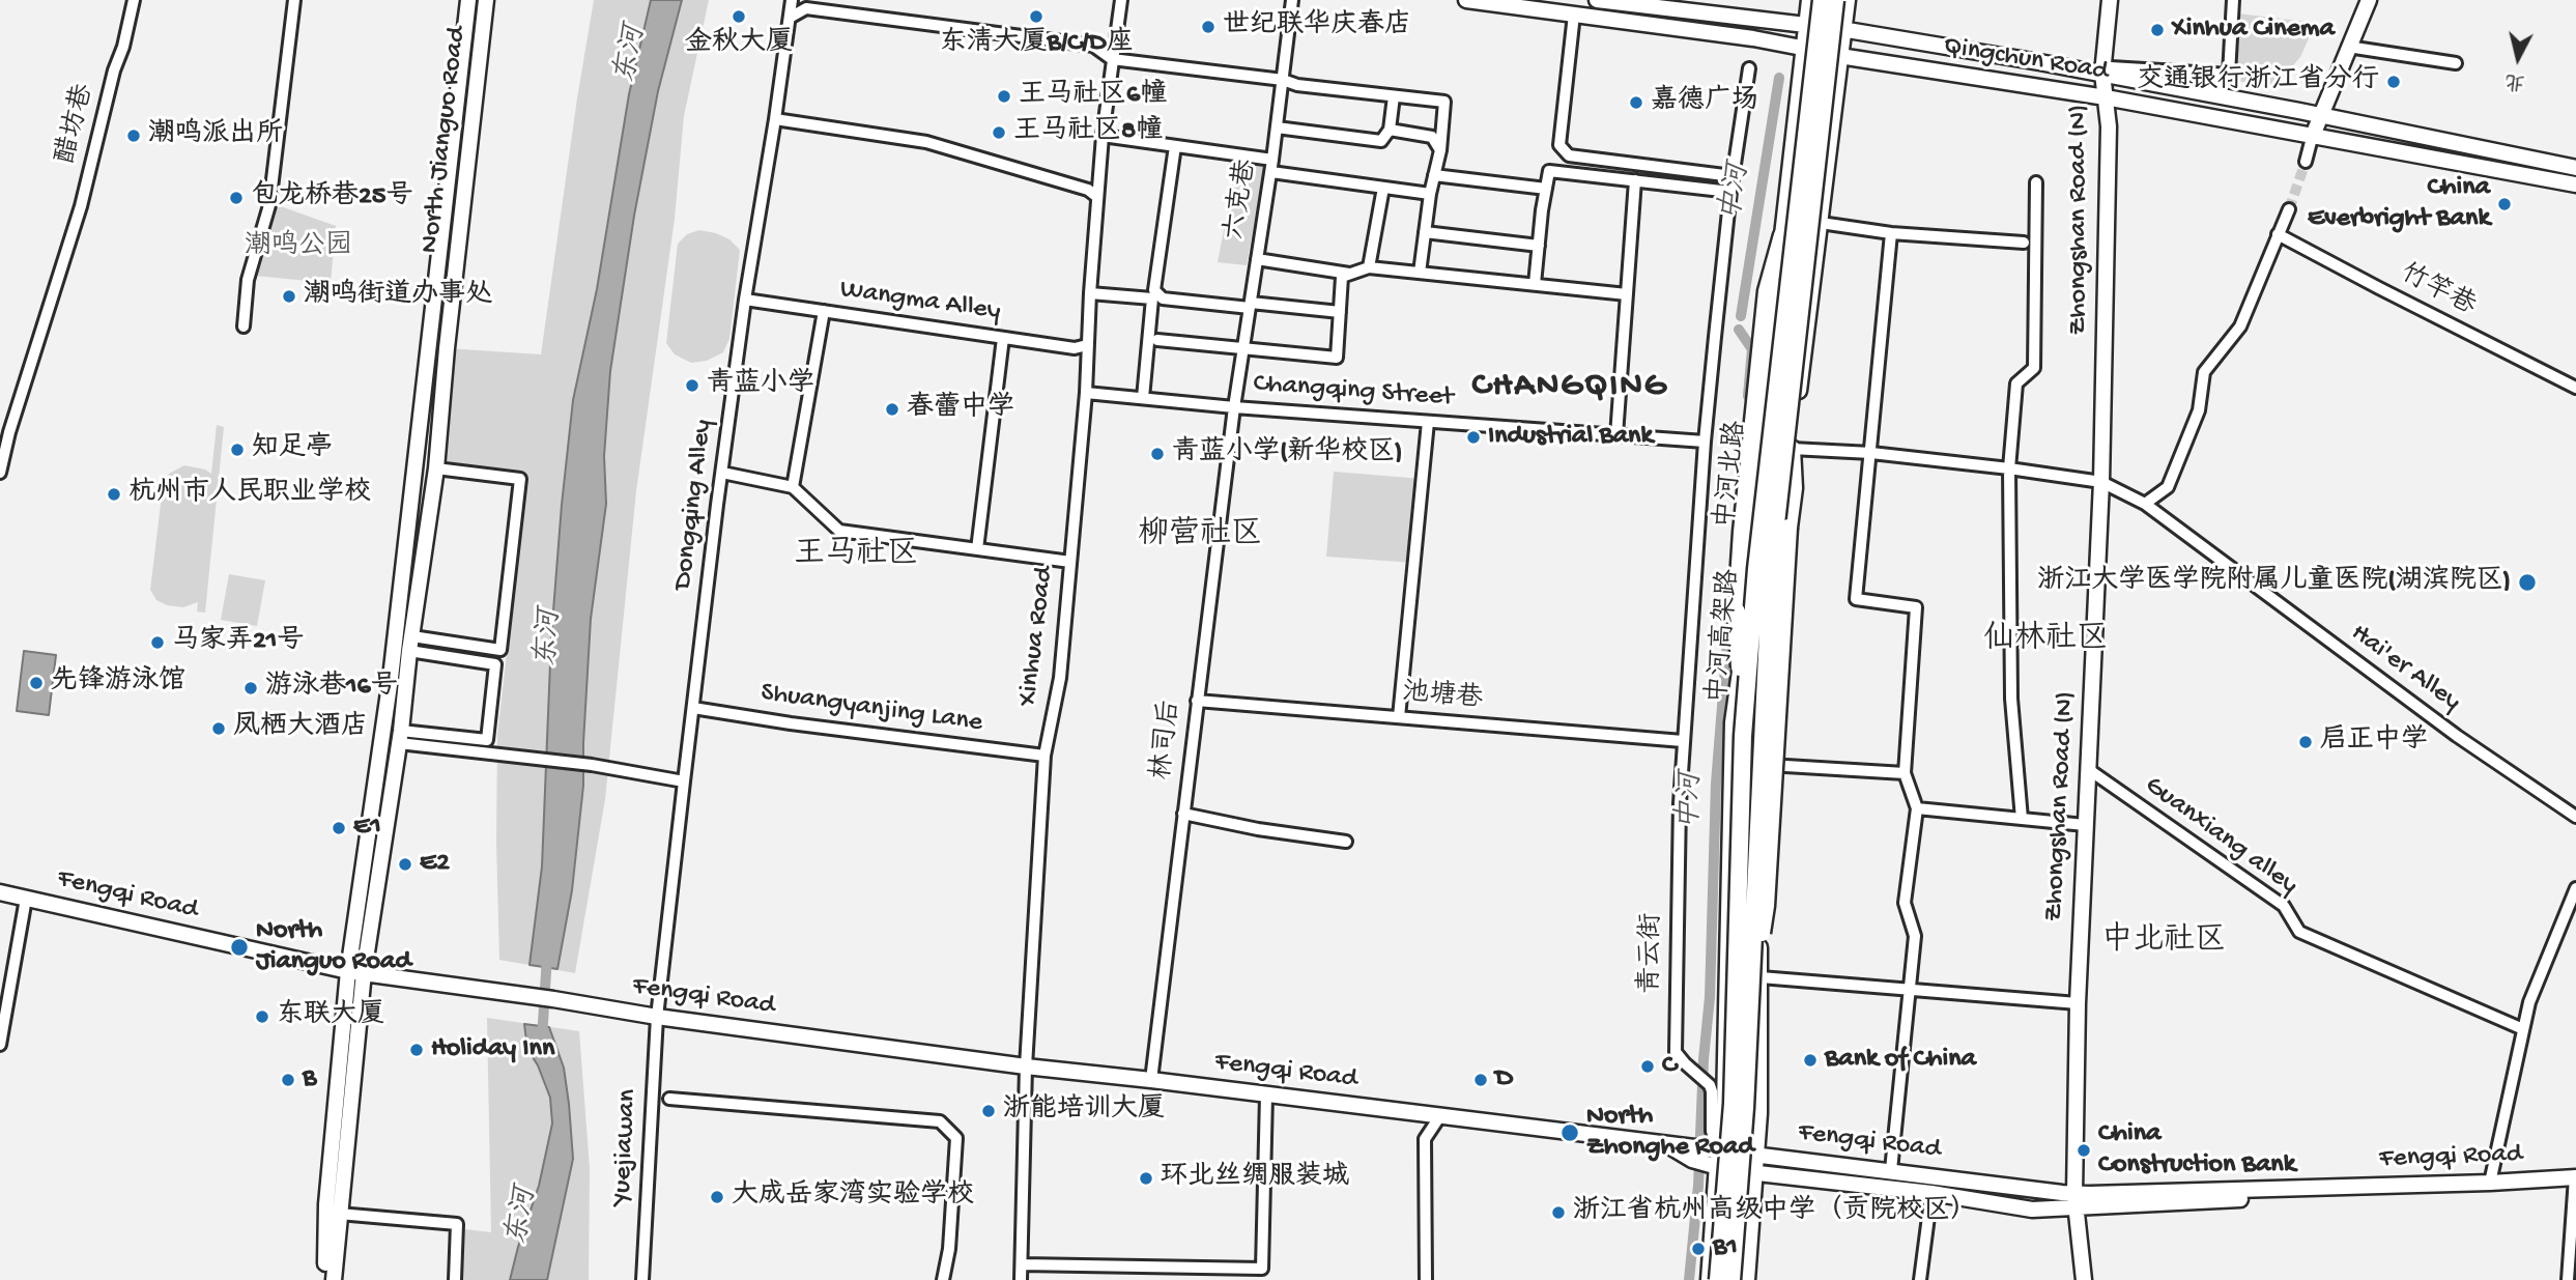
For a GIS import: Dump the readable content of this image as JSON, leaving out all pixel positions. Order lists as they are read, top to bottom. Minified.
{"streets":{"highway":["中河高架路"],"main road":["Qingchun Road","North Jianguo Road","Zhongshan Road (N)","中河北路","Fengqi Road"],"street":["醋坊巷","六克巷","竹竿巷","Wangma Alley","Changqing Street","Dongqing Alley","Xinhua Road","Hai'er Alley","池塘巷","Shuangyanjing Lane","林司后","Guanxiang alley","青云街","Yuejiawan"]},"crossings":[["Qingchun Road","Zhongshan Road (N)"],["Qingchun Road","中河北路"],["North Jianguo Road","Fengqi Road"],["六克巷","Changqing Street"],["六克巷","林司后"],["Zhongshan Road (N)","Hai'er Alley"],["Zhongshan Road (N)","Guanxiang alley"],["Zhongshan Road (N)","Fengqi Road"],["Wangma Alley","Dongqing Alley"],["Wangma Alley","Xinhua Road"],["Changqing Street","Xinhua Road"],["Changqing Street","林司后"],["Changqing Street","青云街"],["中河北路","Hai'er Alley"],["中河北路","Fengqi Road"],["中河北路","青云街"],["Dongqing Alley","Shuangyanjing Lane"],["Dongqing Alley","Fengqi Road"],["Dongqing Alley","Yuejiawan"],["Xinhua Road","Shuangyanjing Lane"],["Xinhua Road","Fengqi Road"],["池塘巷","林司后"],["池塘巷","青云街"],["林司后","Fengqi Road"],["Fengqi Road","青云街"],["Fengqi Road","Yuejiawan"]],"districts":["CHANGQING","柳营社区","王马社区","仙林社区","中北社区"],"water":["东河","中河"],"parks":["潮鸣公园"],"places":["金秋大厦","东清大厦B/C/D座","世纪联华庆春店","Xinhua Cinema","交通银行浙江省分行","王马社区6幢","嘉德广场","王马社区8幢","潮鸣派出所","包龙桥巷25号","China Everbright Bank","潮鸣街道办事处","青蓝小学","春蕾中学","Industrial Bank","知足亭","青蓝小学(新华校区)","杭州市人民职业学校","浙江大学医学院附属儿童医院(湖滨院区)","马家弄21号","先锋游泳馆","游泳巷16号","凤栖大酒店","启正中学","E1","E2","North Jianguo Road","东联大厦","Holiday Inn","Bank of China","C","B","D","浙能培训大厦","North Zhonghe Road","China Construction Bank","环北丝绸服装城","大成岳家湾实验学校","浙江省杭州高级中学（贡院校区）","B1"],"north":"bottom"}
